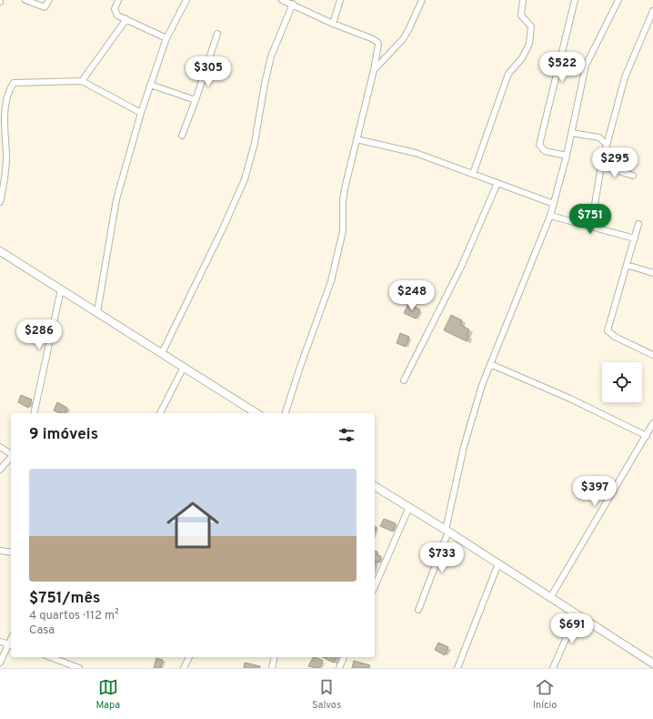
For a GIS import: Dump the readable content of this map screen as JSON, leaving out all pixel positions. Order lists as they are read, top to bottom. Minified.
{"page":{"price":["$522","$305","$295","$751","$248","$286","$397","$733","$691"],"heading":"9 imóveis","list":[{"name":"$751/mês","note":"4 quartos · 112 m² · Casa"}],"tabs":["Mapa","Salvos","Início"]}}
